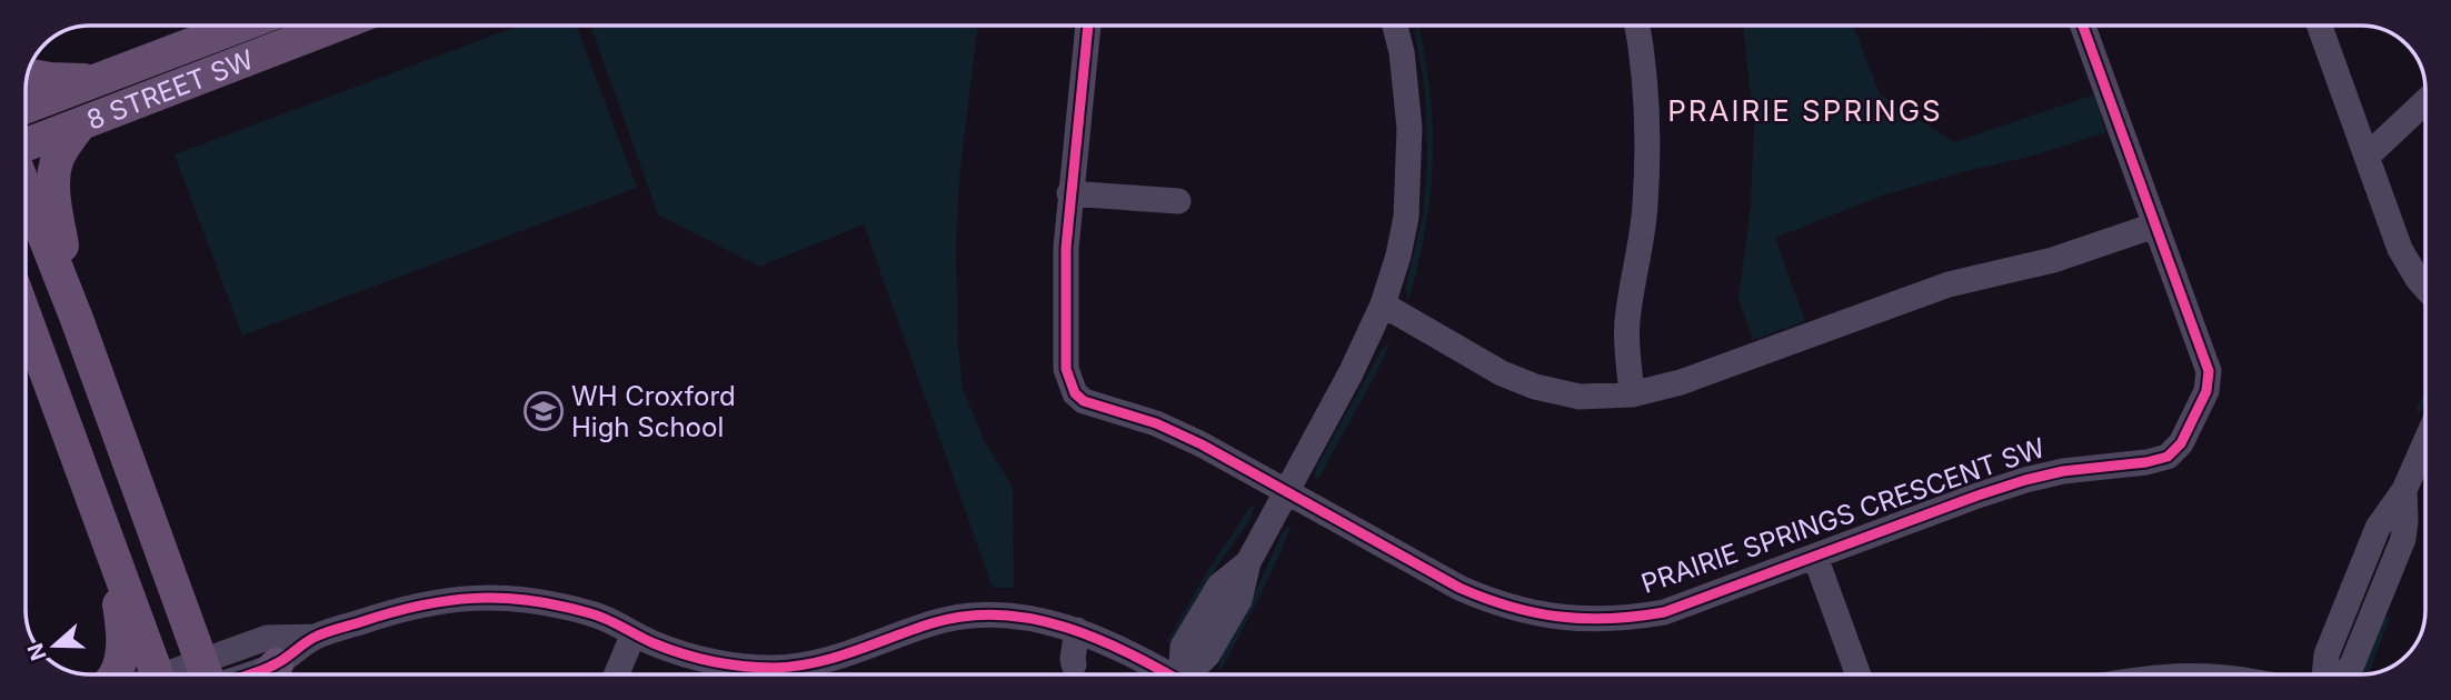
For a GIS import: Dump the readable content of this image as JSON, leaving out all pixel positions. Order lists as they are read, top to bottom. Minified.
{"streets":{"main road":["8 STREET SW"],"street":["PRAIRIE SPRINGS CRESCENT SW"]},"districts":["PRAIRIE SPRINGS"],"places":{"school or university":["WH Croxford High School"]},"north":"left"}
